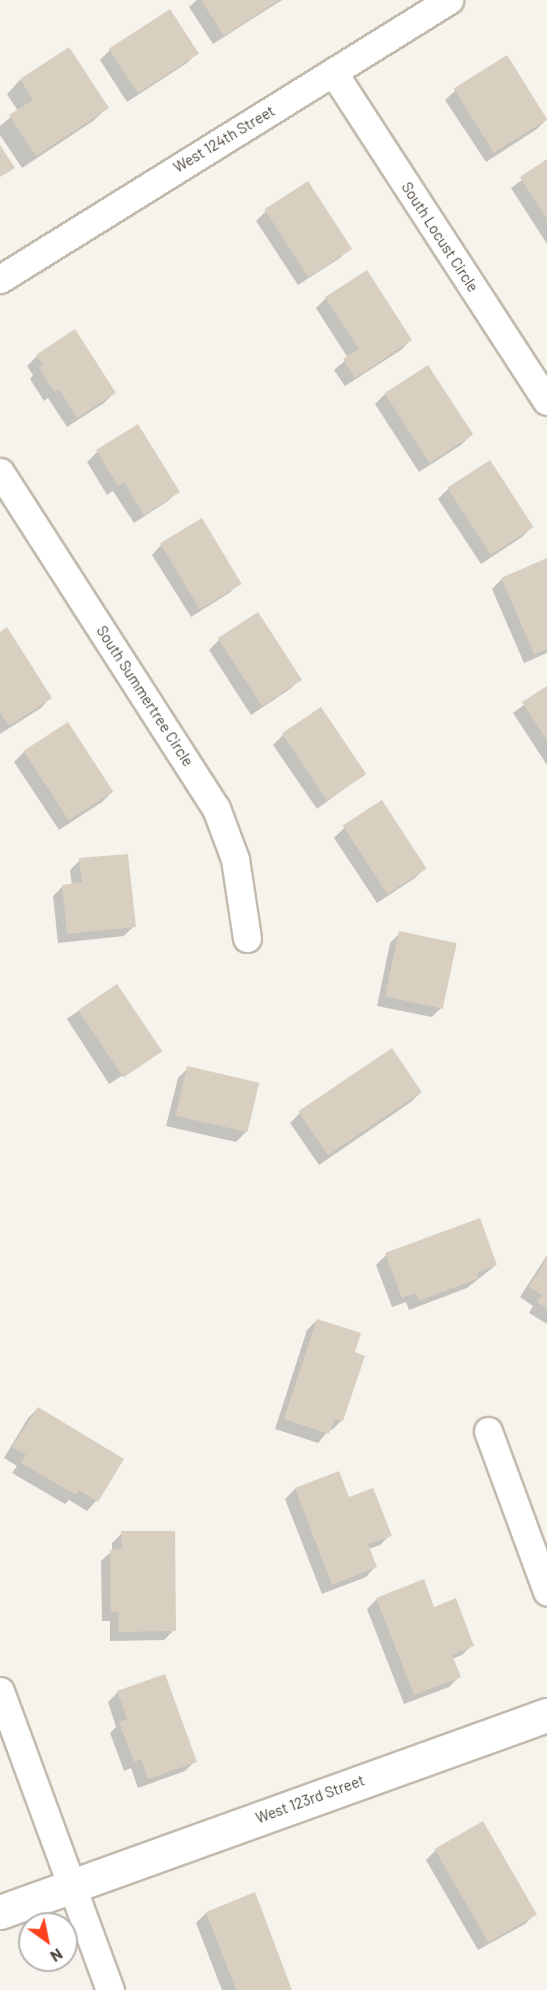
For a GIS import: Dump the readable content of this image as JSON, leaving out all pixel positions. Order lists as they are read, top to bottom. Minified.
{"streets":{"street":["West 124th Street","South Locust Circle","South Summertree Circle","West 123rd Street"]},"crossings":[["West 124th Street","South Locust Circle"]],"north":"bottom right"}
